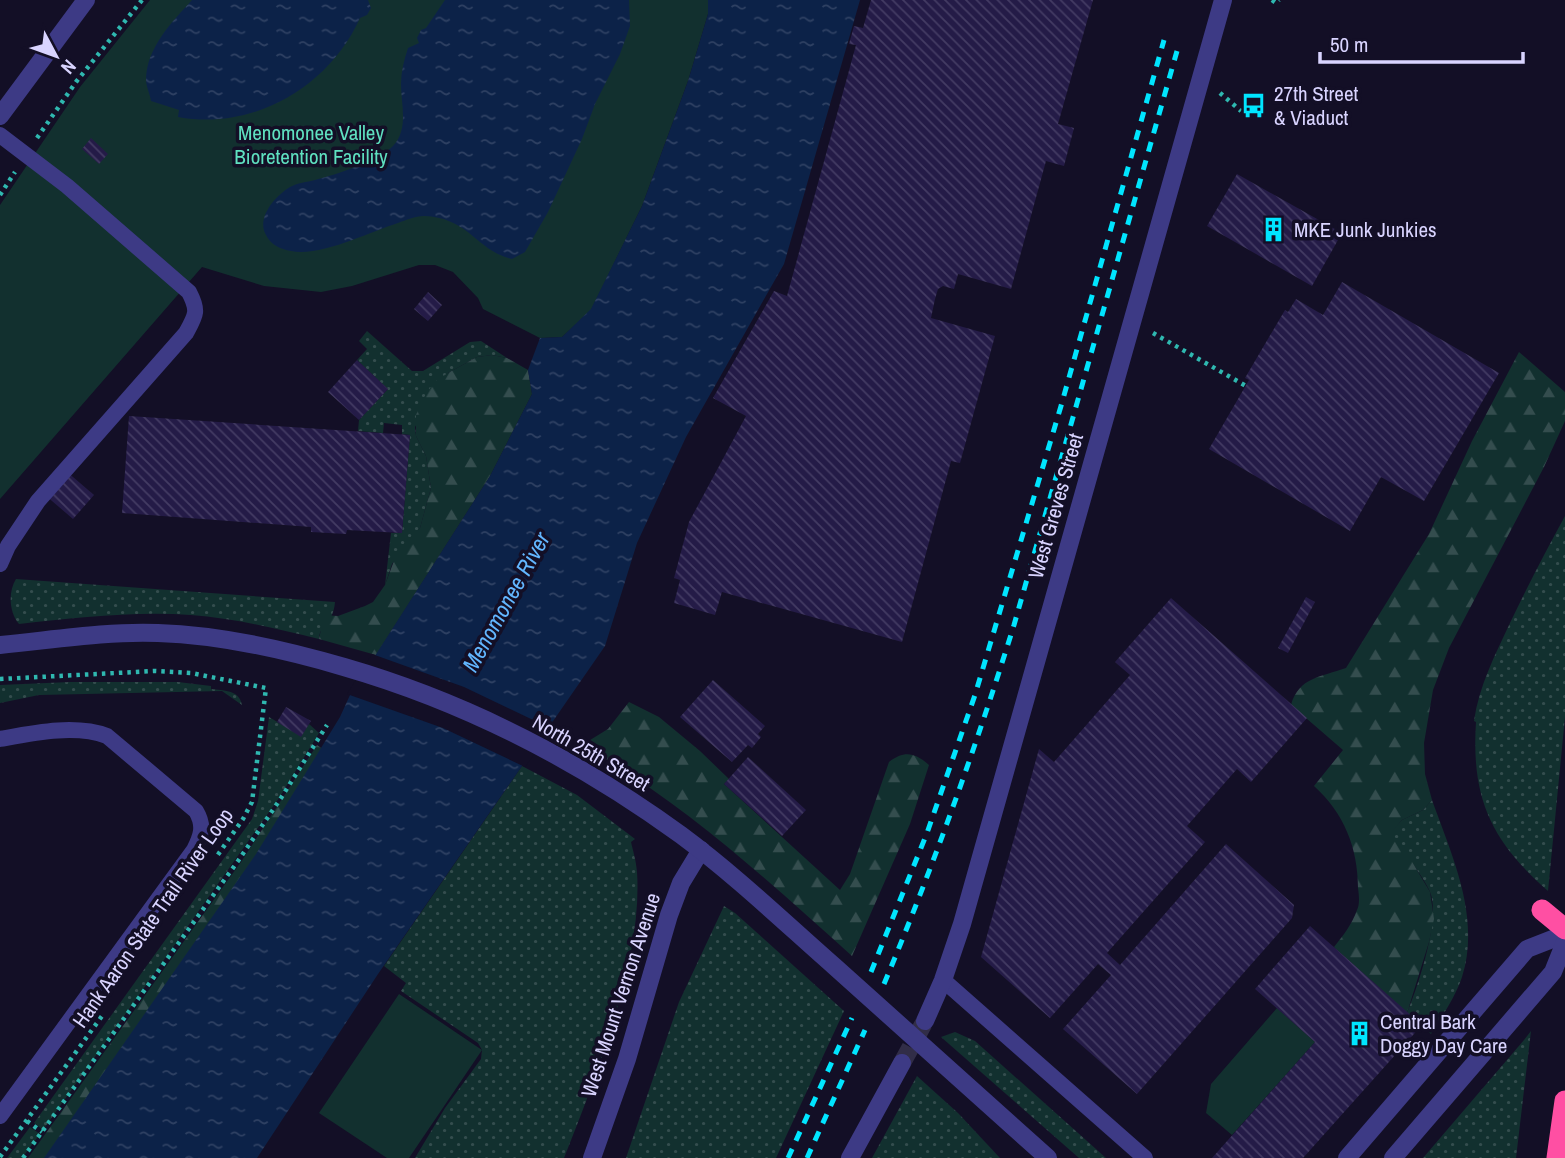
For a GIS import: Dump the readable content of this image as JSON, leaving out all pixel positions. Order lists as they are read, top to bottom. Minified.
{"streets":{"street":["West Greves Street","North 25th Street","West Mount Vernon Avenue"],"path":["Hank Aaron State Trail River Loop"]},"crossings":[["North 25th Street","West Mount Vernon Avenue"]],"water":["Menomonee River"],"parks":["Menomonee Valley Bioretention Facility"],"places":{"bus stop":["27th Street & Viaduct"],"building":["MKE Junk Junkies","Central Bark Doggy Day Care"]},"scale_bar":"50 m","north":"bottom right"}
